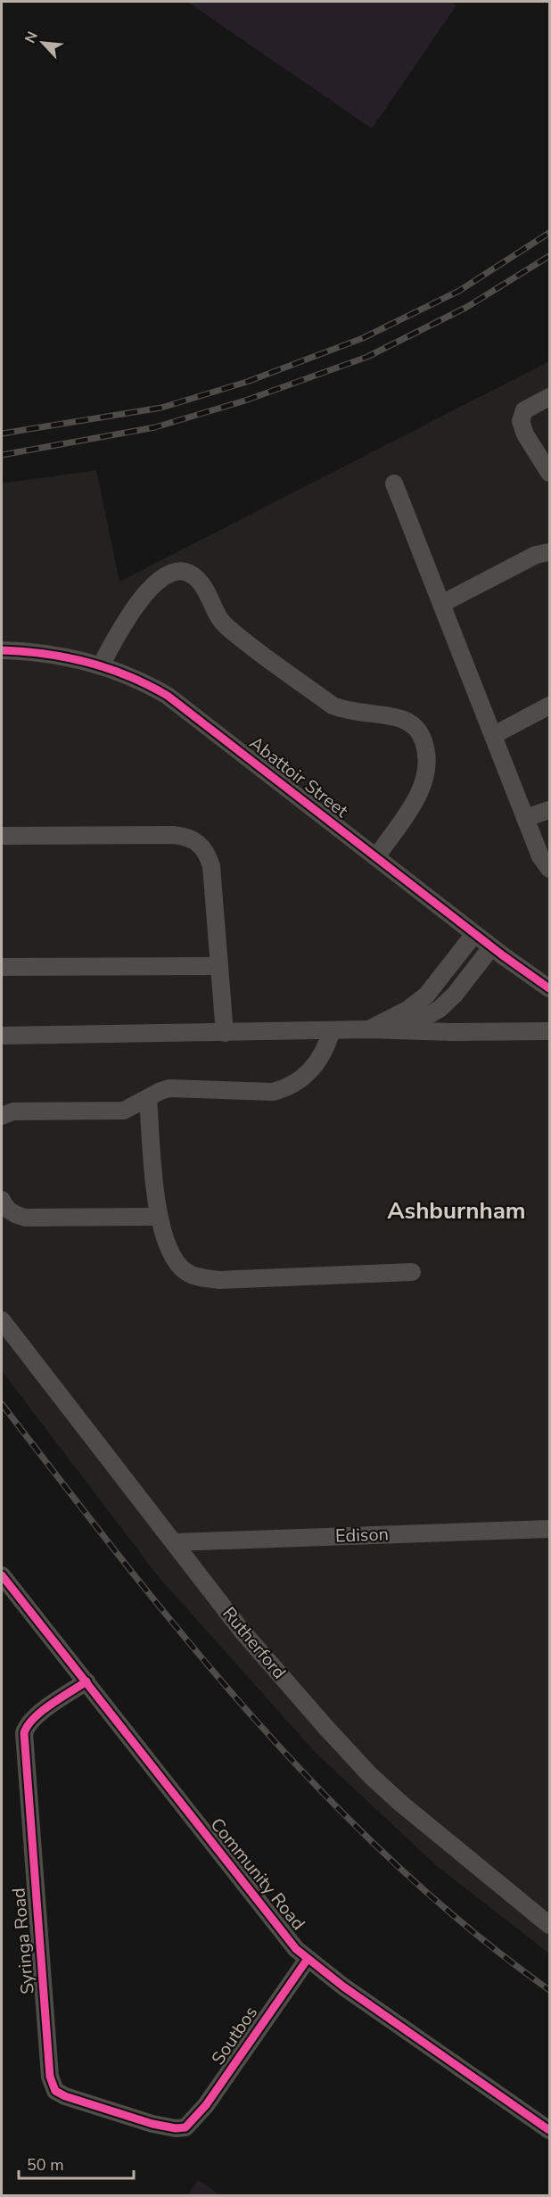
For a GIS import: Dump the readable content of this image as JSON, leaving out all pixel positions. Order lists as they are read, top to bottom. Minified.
{"streets":{"street":["Abattoir Street","Edison","Rutherford","Community Road","Syringa Road","Soutbos"]},"crossings":[["Edison","Rutherford"],["Community Road","Syringa Road"],["Community Road","Soutbos"],["Syringa Road","Soutbos"]],"districts":["Ashburnham"],"scale_bar":"50 m","north":"top left"}
